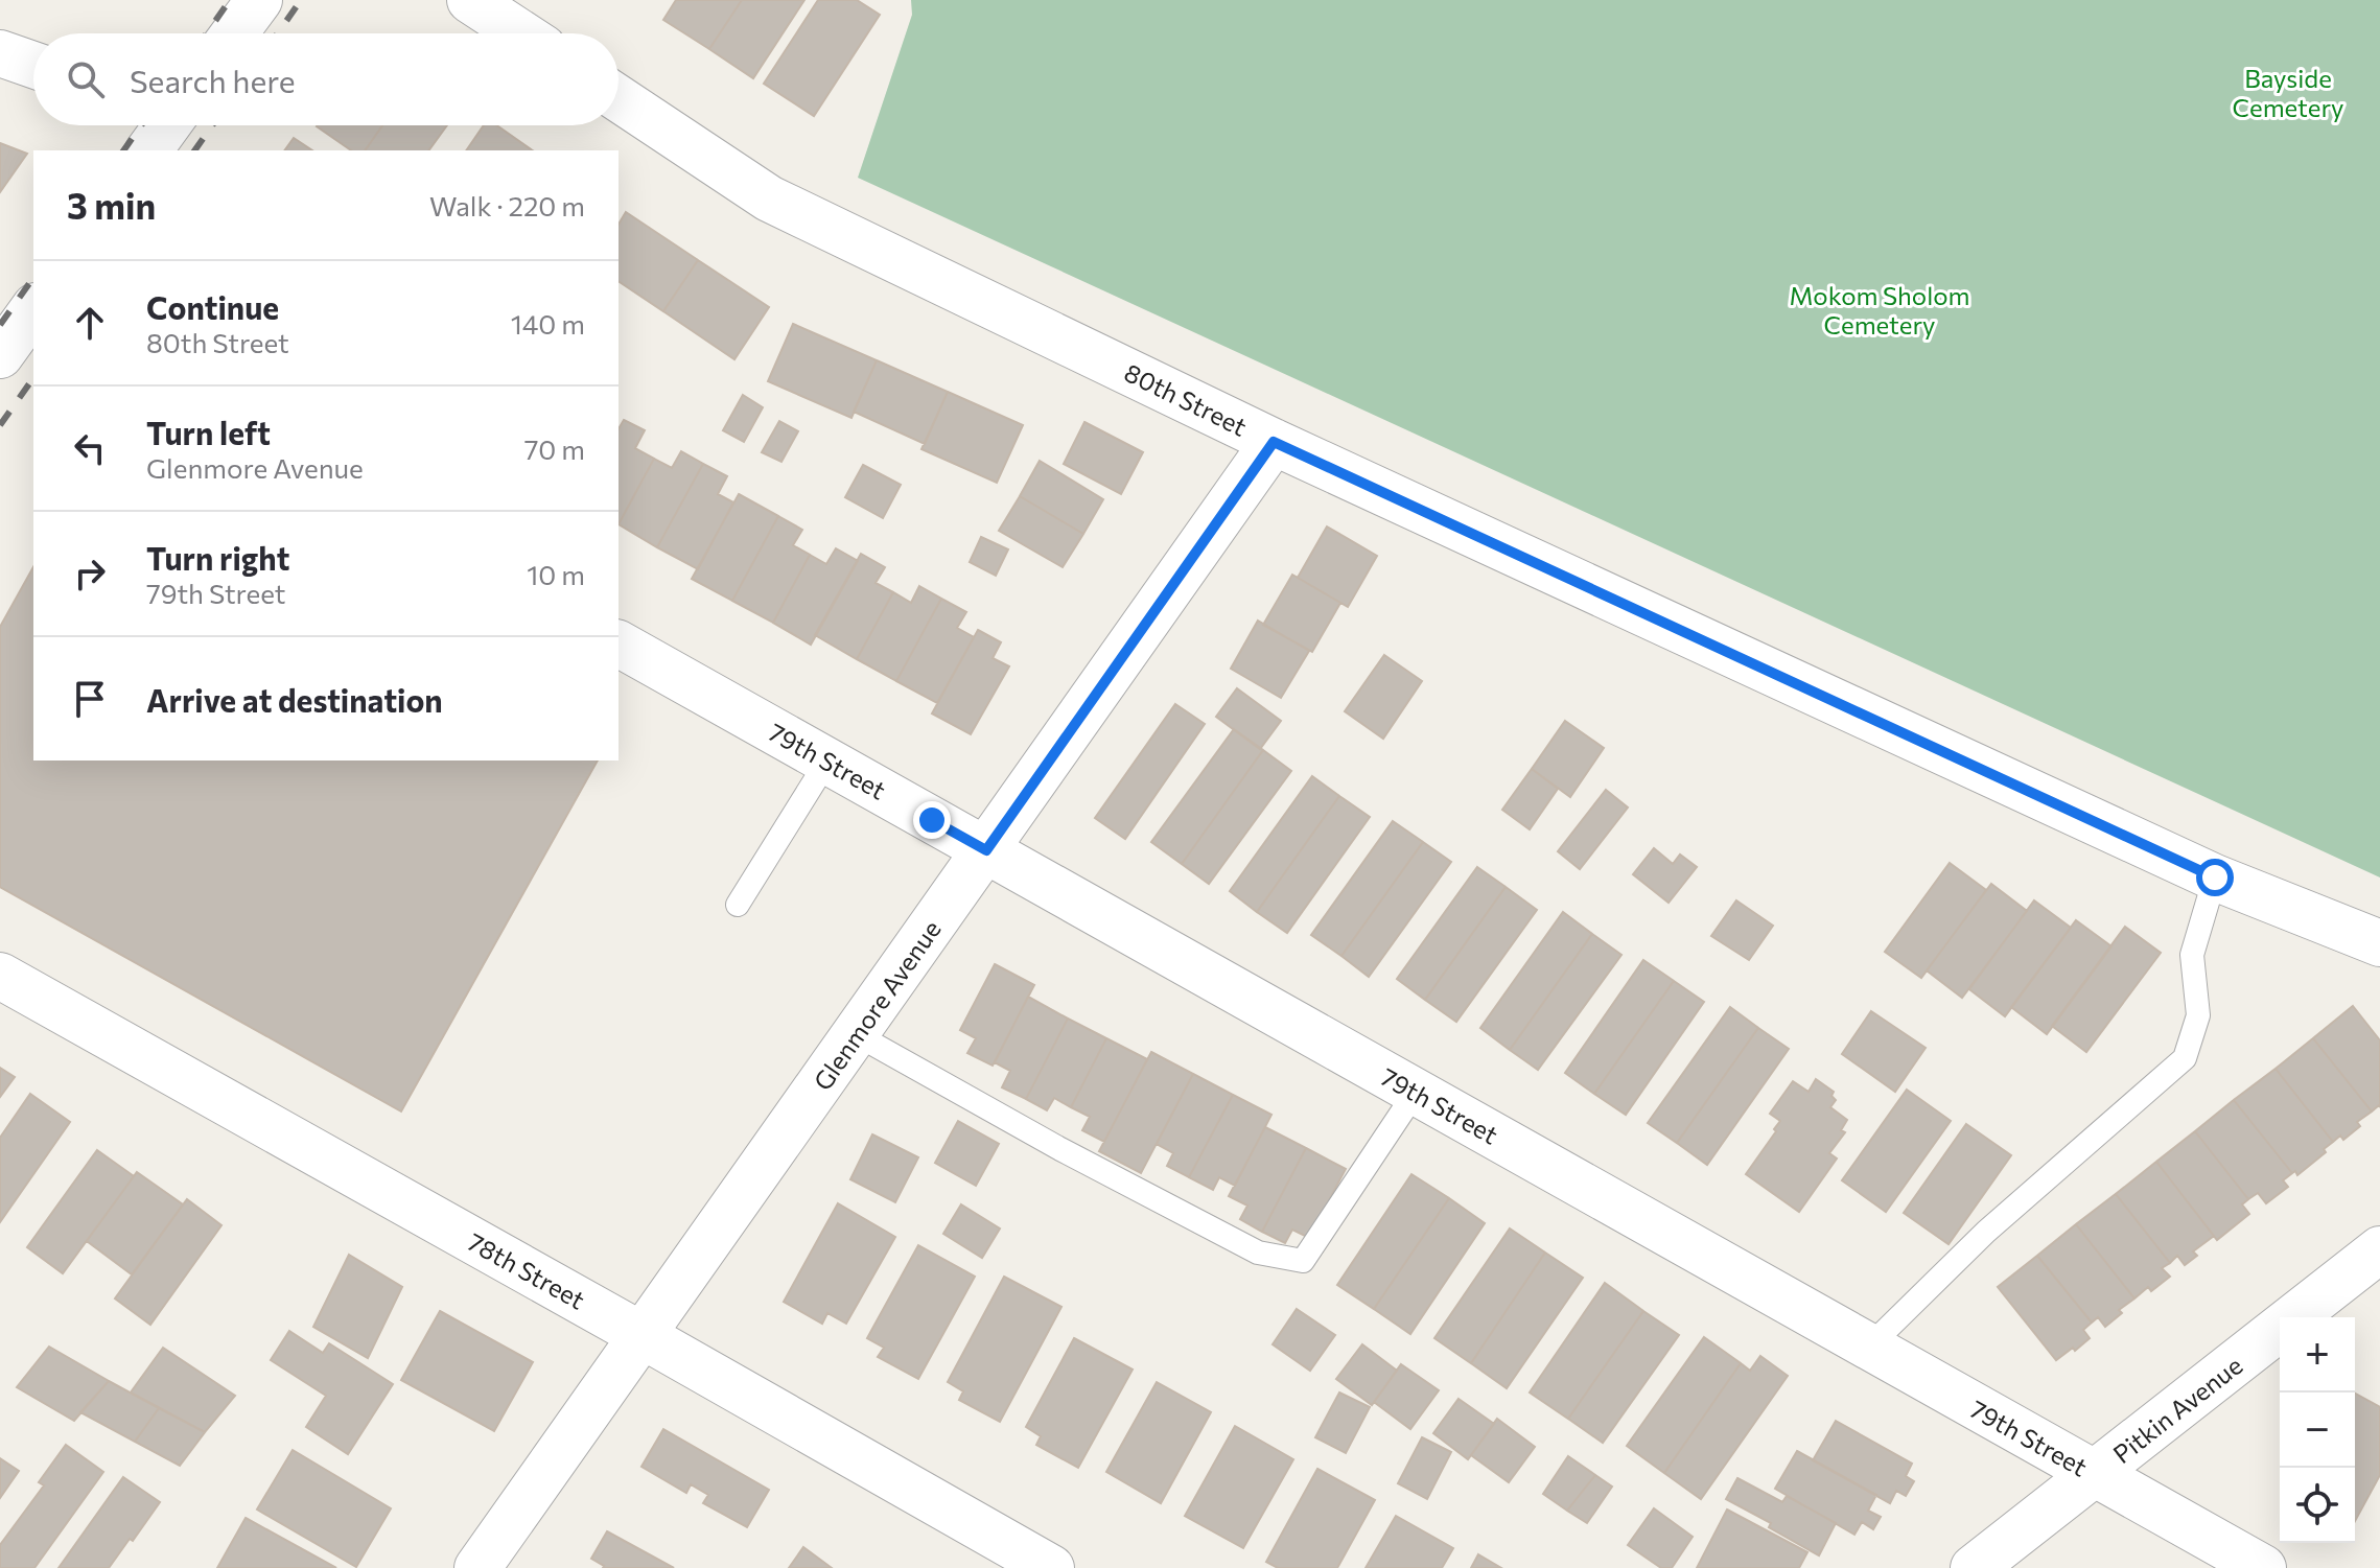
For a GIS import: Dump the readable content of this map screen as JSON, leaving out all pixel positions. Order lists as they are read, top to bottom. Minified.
{"streets":{"street":["80th Street","79th Street","Glenmore Avenue","78th Street","Pitkin Avenue"]},"crossings":[["80th Street","Glenmore Avenue"],["79th Street","Glenmore Avenue"],["79th Street","Pitkin Avenue"],["Glenmore Avenue","78th Street"]],"parks":["Bayside Cemetery","Mokom Sholom Cemetery"],"page":{"search":"Search here","heading":["3 min","Walk · 220 m"],"list":[["Continue","80th Street","140 m"],["Turn left","Glenmore Avenue","70 m"],["Turn right","79th Street","10 m"],"Arrive at destination"],"map_buttons":["+","−"]}}
